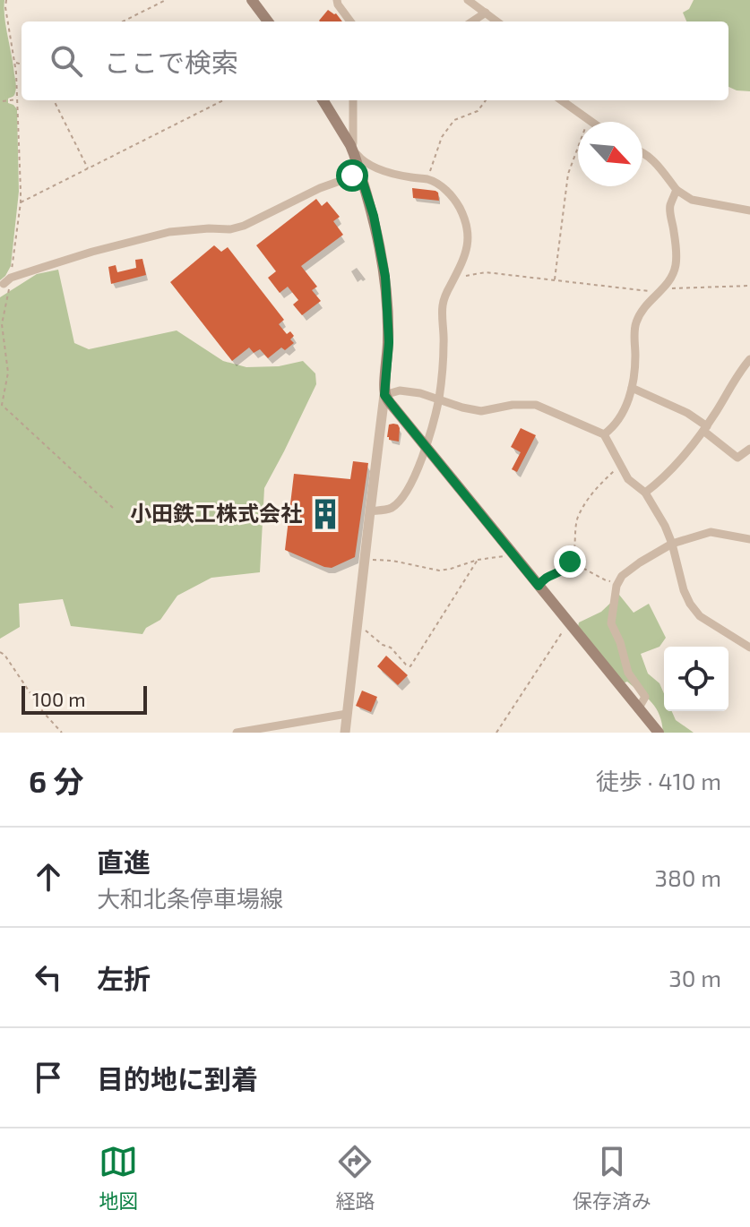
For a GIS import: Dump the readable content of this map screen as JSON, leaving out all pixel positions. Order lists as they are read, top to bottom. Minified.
{"places":{"building":["小田鉄工株式会社"]},"scale_bar":"100 m","north":"bottom right","page":{"search":"ここで検索","scale":"100 m","heading":["6 分","徒歩 · 410 m"],"list":[["直進","大和北条停車場線","380 m"],["左折","30 m"],"目的地に到着"],"nav":["地図","経路","保存済み"]}}
